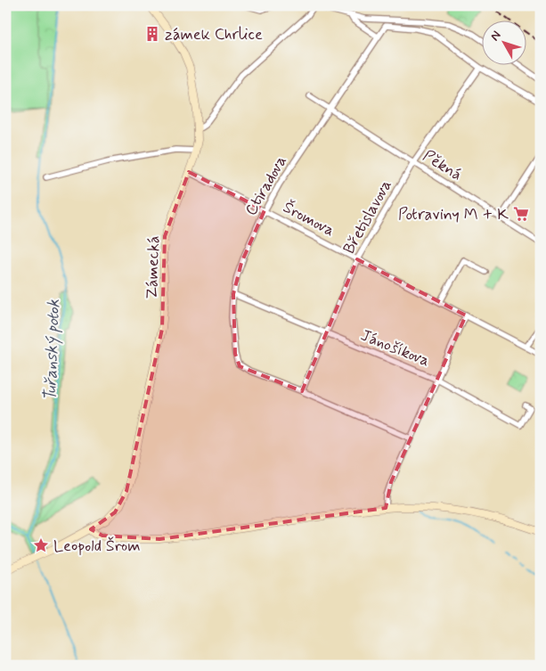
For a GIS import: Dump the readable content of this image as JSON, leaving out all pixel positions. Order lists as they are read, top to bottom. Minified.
{"streets":{"street":["Pěkná","Ctiradova","Břetislavova","Šromova","Zámecká","Jánošíkova"]},"crossings":[["Pěkná","Ctiradova"],["Pěkná","Břetislavova"],["Ctiradova","Břetislavova"],["Ctiradova","Šromova"],["Ctiradova","Jánošíkova"],["Břetislavova","Šromova"],["Břetislavova","Jánošíkova"],["Šromova","Zámecká"]],"water":["Tuřanský potok"],"places":{"building":["zámek Chrlice"],"supermarket":["Potraviny M + K"],"place":["Leopold Šrom"]},"north":"top left"}
